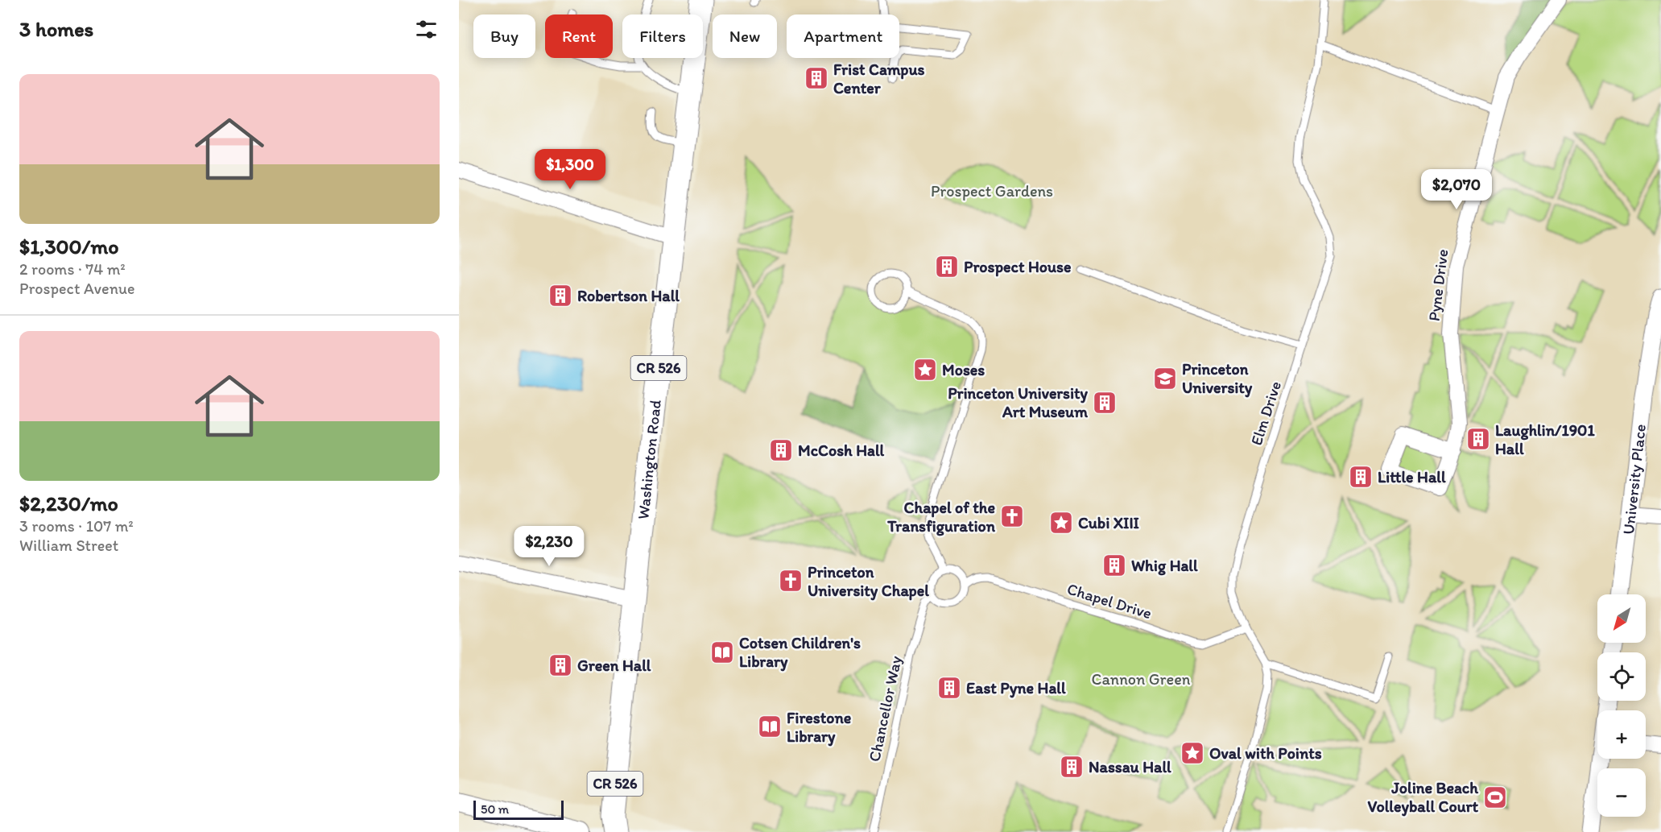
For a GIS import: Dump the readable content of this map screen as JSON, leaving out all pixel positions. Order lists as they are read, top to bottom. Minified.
{"streets":{"main road":["CR 526","Washington Road"],"street":["Pyne Drive","University Place"],"lane":["Elm Drive","Chapel Drive","Chancellor Way"]},"crossings":[["Elm Drive","Chapel Drive"],["Chapel Drive","Chancellor Way"]],"parks":["Prospect Gardens","Cannon Green"],"places":{"building":["Frist Campus Center","Prospect House","Robertson Hall","Princeton University Art Museum","Laughlin/1901 Hall","McCosh Hall","Little Hall","Whig Hall","Green Hall","East Pyne Hall","Nassau Hall"],"place":["Moses","Cubi XIII","Oval with Points"],"school or university":["Princeton University"],"church":["Chapel of the Transfiguration","Princeton University Chapel"],"library":["Cotsen Children's Library","Firestone Library"],"sports":["Joline Beach Volleyball Court"]},"scale_bar":"50 m","north":"bottom left","page":{"heading":"3 homes","chip":["Buy","Rent","Filters","New","Apartment"],"list":[{"name":"$1,300/mo","note":"2 rooms · 74 m² · Prospect Avenue"},{"name":"$2,230/mo","note":"3 rooms · 107 m² · William Street"}],"price":["$1,300","$2,070","$2,230"],"map_buttons":["+","−"],"scale":"50 m"}}
